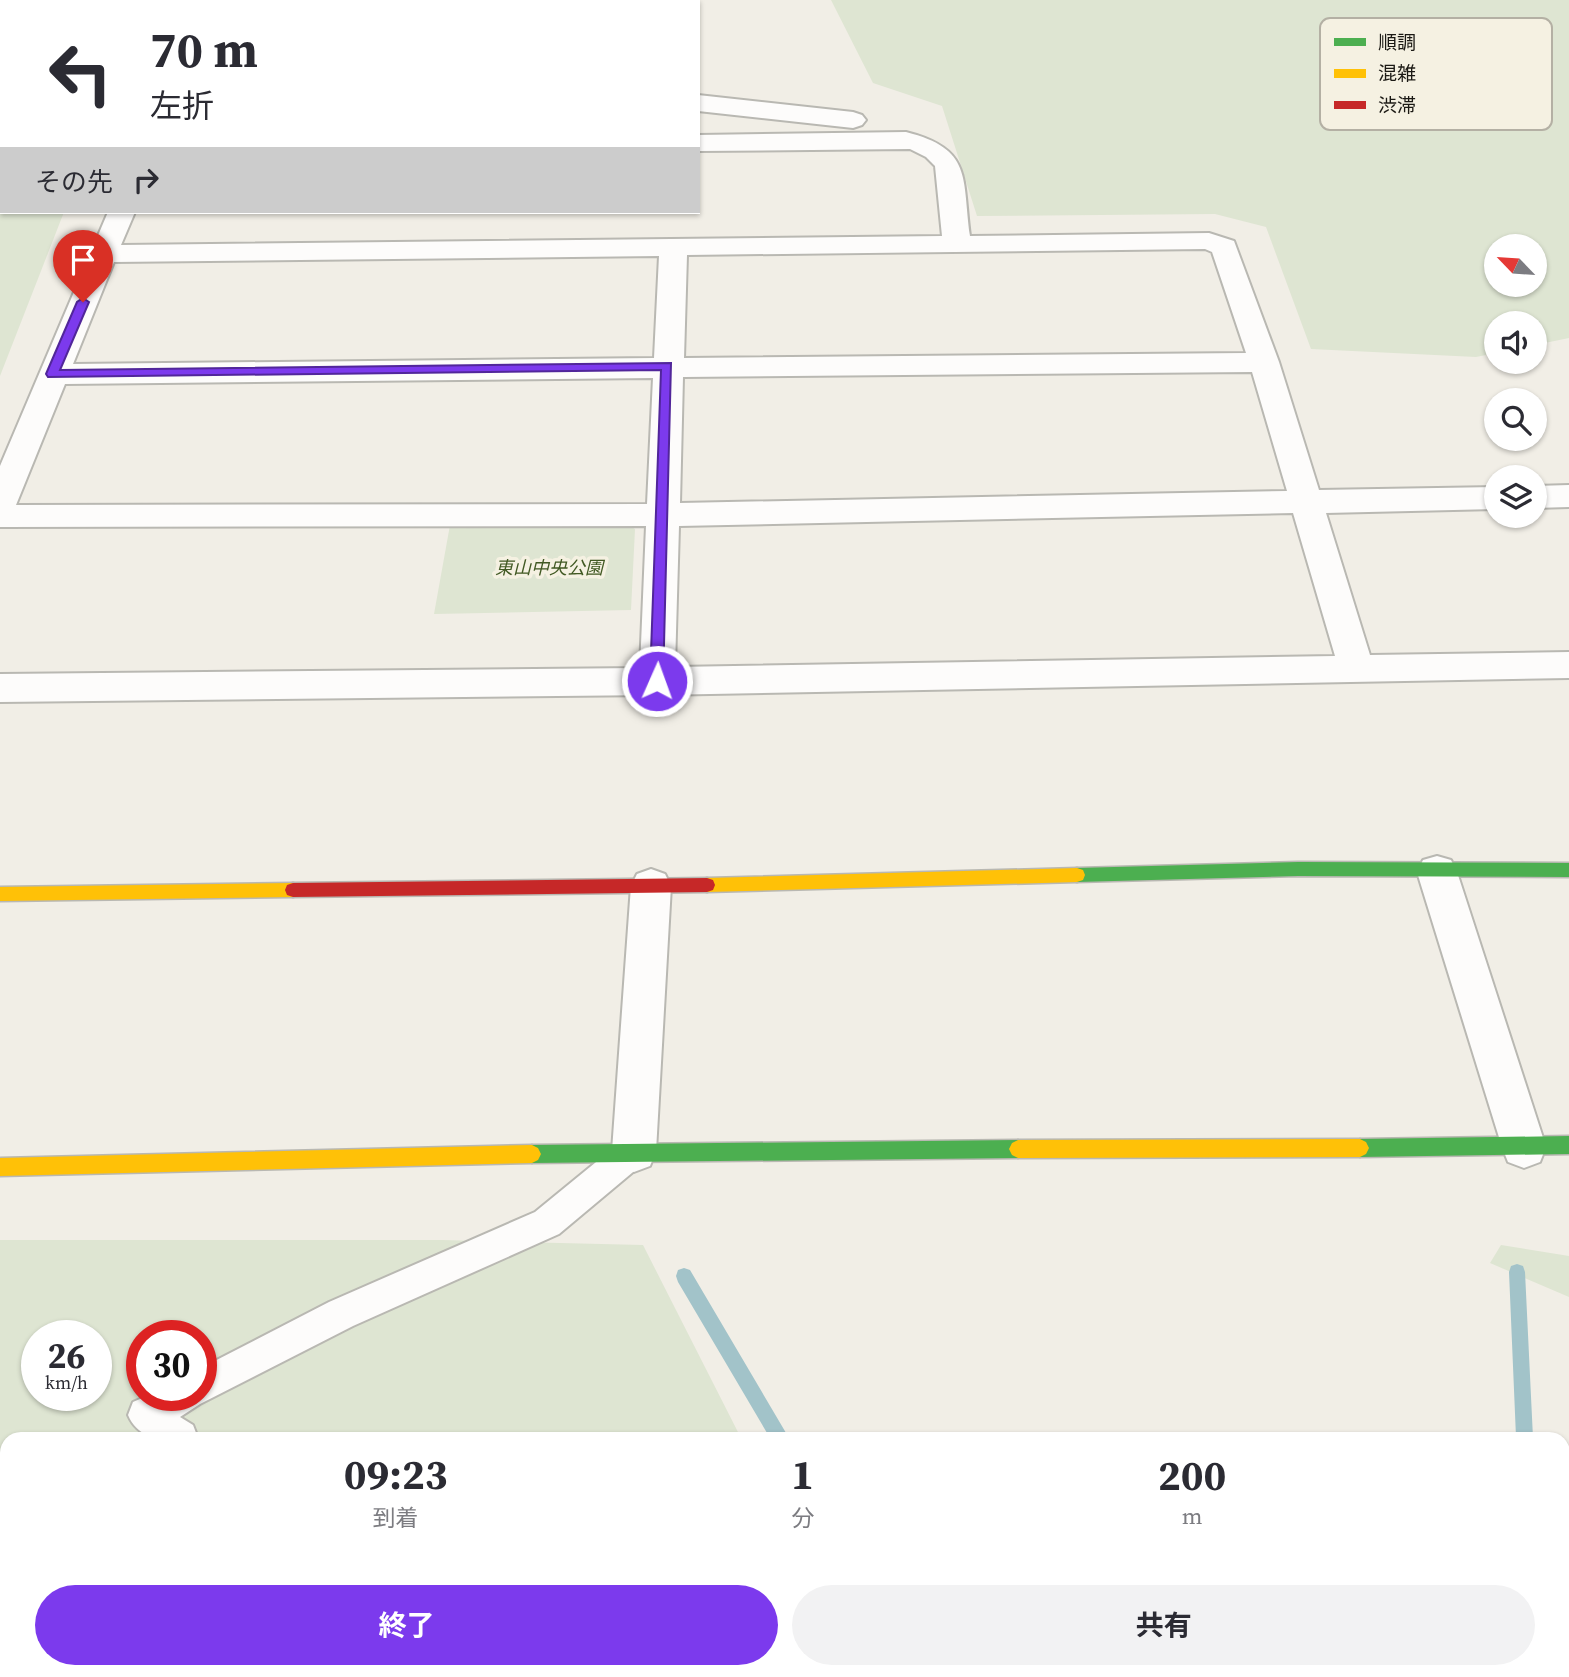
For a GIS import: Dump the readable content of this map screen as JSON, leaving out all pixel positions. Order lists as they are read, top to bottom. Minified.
{"parks":["東山中央公園"],"legend":["順調","混雑","渋滞"],"north":"top left","page":{"turn":["70 m","左折"],"then":"その先","speed":"26 km/h","limit":"30","eta":["09:23","到着","1","分","200","m"],"buttons":["終了","共有"]}}
